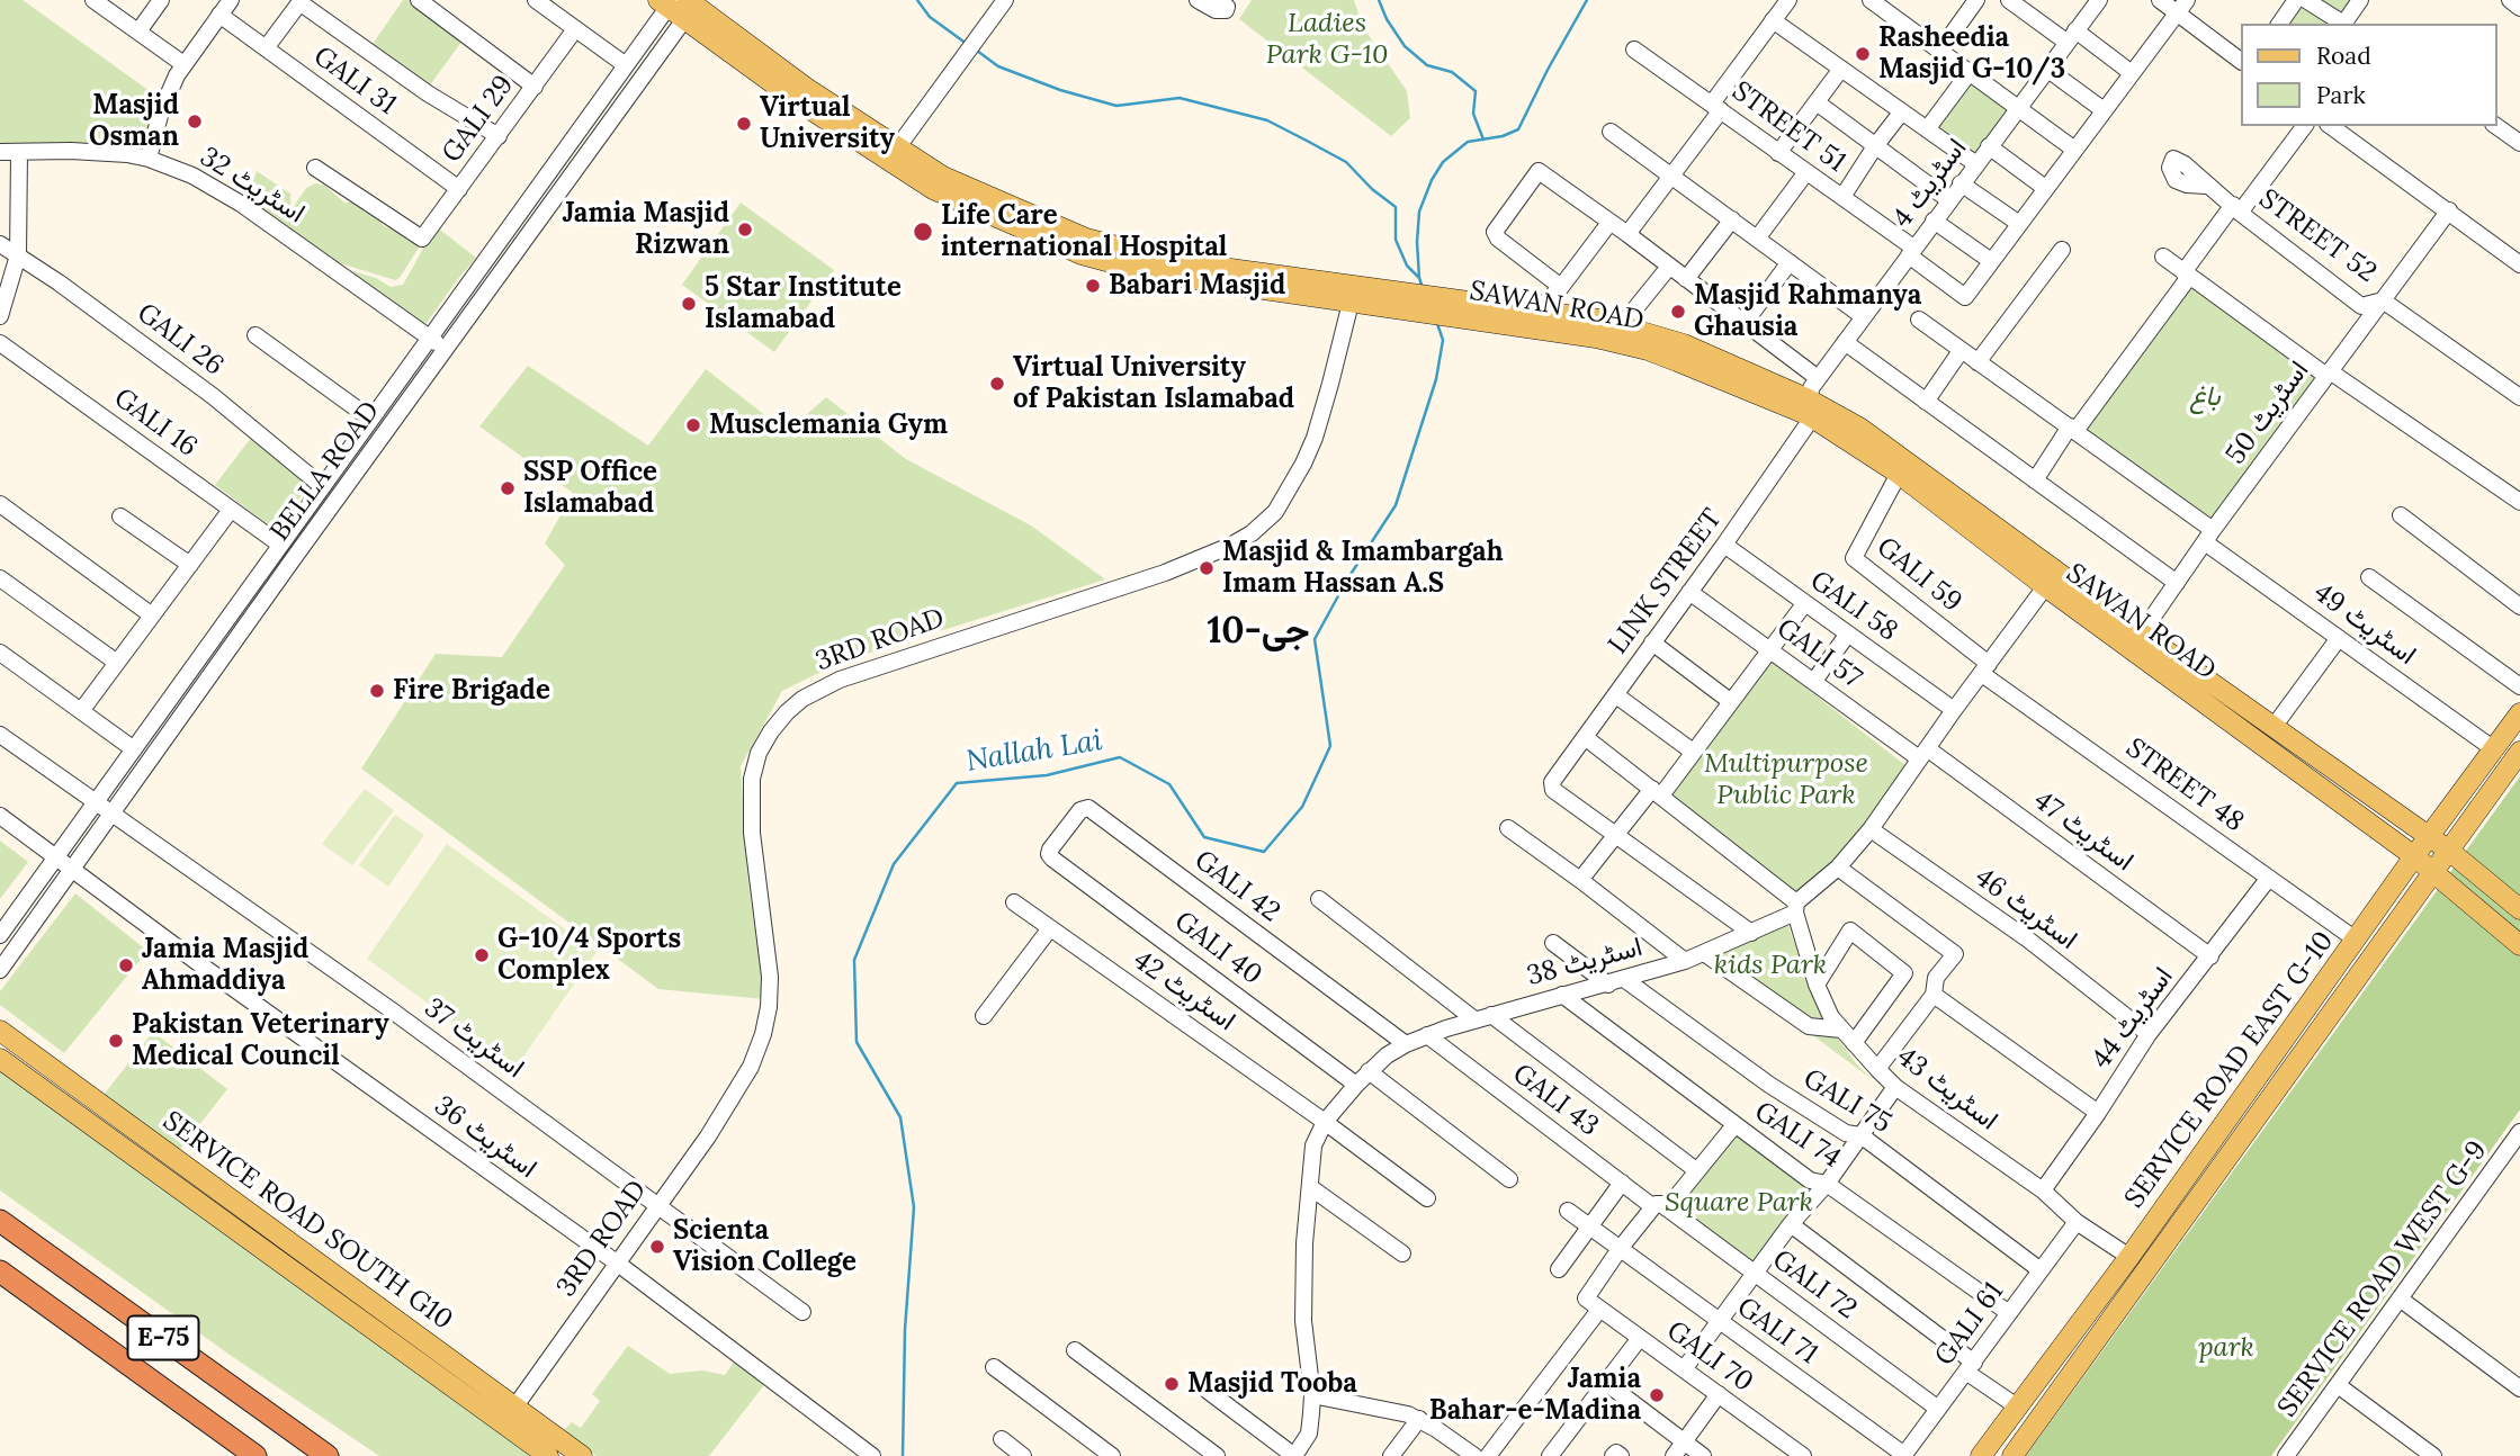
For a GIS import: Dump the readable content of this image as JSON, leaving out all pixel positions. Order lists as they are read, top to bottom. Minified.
{"streets":{"highway":["E-75"],"main road":["SAWAN ROAD","SERVICE ROAD EAST G-10","SERVICE ROAD SOUTH G10"],"street":["GALI 31","GALI 29","STREET 51","اسٹریٹ 4","اسٹریٹ 32","STREET 52","GALI 26","اسٹریٹ 50","GALI 16","BELLA ROAD","GALI 59","LINK STREET","GALI 58","اسٹریٹ 49","3RD ROAD","GALI 57","STREET 48","اسٹریٹ 47","GALI 42","اسٹریٹ 46","GALI 40","اسٹریٹ 38","اسٹریٹ 42","اسٹریٹ 44","اسٹریٹ 37","اسٹریٹ 43","GALI 43","GALI 75","GALI 74","اسٹریٹ 36","SERVICE ROAD WEST G-9","GALI 72","GALI 61","GALI 71","GALI 70"]},"crossings":[["GALI 31","GALI 29"],["STREET 51","اسٹریٹ 4"],["اسٹریٹ 4","SAWAN ROAD"],["اسٹریٹ 4","LINK STREET"],["اسٹریٹ 32","BELLA ROAD"],["STREET 52","اسٹریٹ 50"],["SAWAN ROAD","اسٹریٹ 50"],["SAWAN ROAD","BELLA ROAD"],["SAWAN ROAD","GALI 59"],["SAWAN ROAD","LINK STREET"],["SAWAN ROAD","3RD ROAD"],["SAWAN ROAD","اسٹریٹ 38"],["SAWAN ROAD","SERVICE ROAD EAST G-10"],["GALI 26","BELLA ROAD"],["اسٹریٹ 50","اسٹریٹ 49"],["GALI 16","BELLA ROAD"],["BELLA ROAD","اسٹریٹ 37"],["BELLA ROAD","اسٹریٹ 36"],["GALI 59","STREET 48"],["GALI 59","اسٹریٹ 38"],["LINK STREET","GALI 58"],["LINK STREET","GALI 57"],["GALI 58","اسٹریٹ 38"],["اسٹریٹ 49","SERVICE ROAD EAST G-10"],["3RD ROAD","اسٹریٹ 37"],["3RD ROAD","اسٹریٹ 36"],["3RD ROAD","SERVICE ROAD SOUTH G10"],["GALI 57","اسٹریٹ 47"],["GALI 57","اسٹریٹ 38"],["STREET 48","اسٹریٹ 38"],["STREET 48","اسٹریٹ 44"],["STREET 48","SERVICE ROAD EAST G-10"],["اسٹریٹ 47","اسٹریٹ 38"],["اسٹریٹ 47","اسٹریٹ 44"],["GALI 42","GALI 40"],["GALI 42","اسٹریٹ 38"],["اسٹریٹ 46","اسٹریٹ 38"],["اسٹریٹ 46","اسٹریٹ 44"],["GALI 40","اسٹریٹ 38"],["اسٹریٹ 38","اسٹریٹ 42"],["اسٹریٹ 38","اسٹریٹ 43"],["اسٹریٹ 38","GALI 43"],["اسٹریٹ 38","GALI 75"],["اسٹریٹ 38","GALI 74"],["اسٹریٹ 44","اسٹریٹ 43"],["SERVICE ROAD EAST G-10","اسٹریٹ 43"],["اسٹریٹ 43","GALI 61"],["GALI 43","GALI 72"],["GALI 75","GALI 61"],["GALI 74","GALI 61"],["GALI 72","GALI 61"],["GALI 61","GALI 71"],["GALI 71","GALI 70"]],"districts":["جی-10"],"water":["Nallah Lai"],"parks":["Ladies Park G-10","باغ","Multipurpose Public Park","kids Park","Square Park","park"],"places":["Rasheedia Masjid G-10/3","Masjid Osman","Virtual University","Jamia Masjid Rizwan","Life Care international Hospital","Babari Masjid","5 Star Institute Islamabad","Masjid Rahmanya Ghausia","Virtual University of Pakistan Islamabad","Musclemania Gym","SSP Office Islamabad","Masjid & Imambargah Imam Hassan A.S","Fire Brigade","G-10/4 Sports Complex","Jamia Masjid Ahmaddiya","Pakistan Veterinary Medical Council","Scienta Vision College","Masjid Tooba","Jamia Bahar-e-Madina"],"legend":["Road","Park"]}
